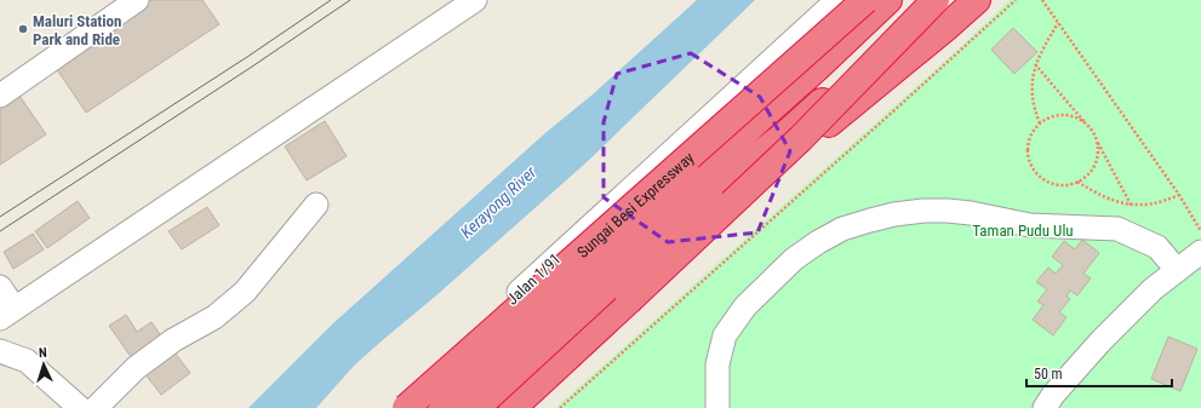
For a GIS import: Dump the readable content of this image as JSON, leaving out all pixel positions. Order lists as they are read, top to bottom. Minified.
{"streets":{"highway":["Sungai Besi Expressway"],"street":["Jalan 1/91"]},"crossings":[["Sungai Besi Expressway","Jalan 1/91"]],"water":["Kerayong River"],"parks":["Taman Pudu Ulu"],"places":["Maluri Station Park and Ride"],"scale_bar":"50 m","north":"top"}
